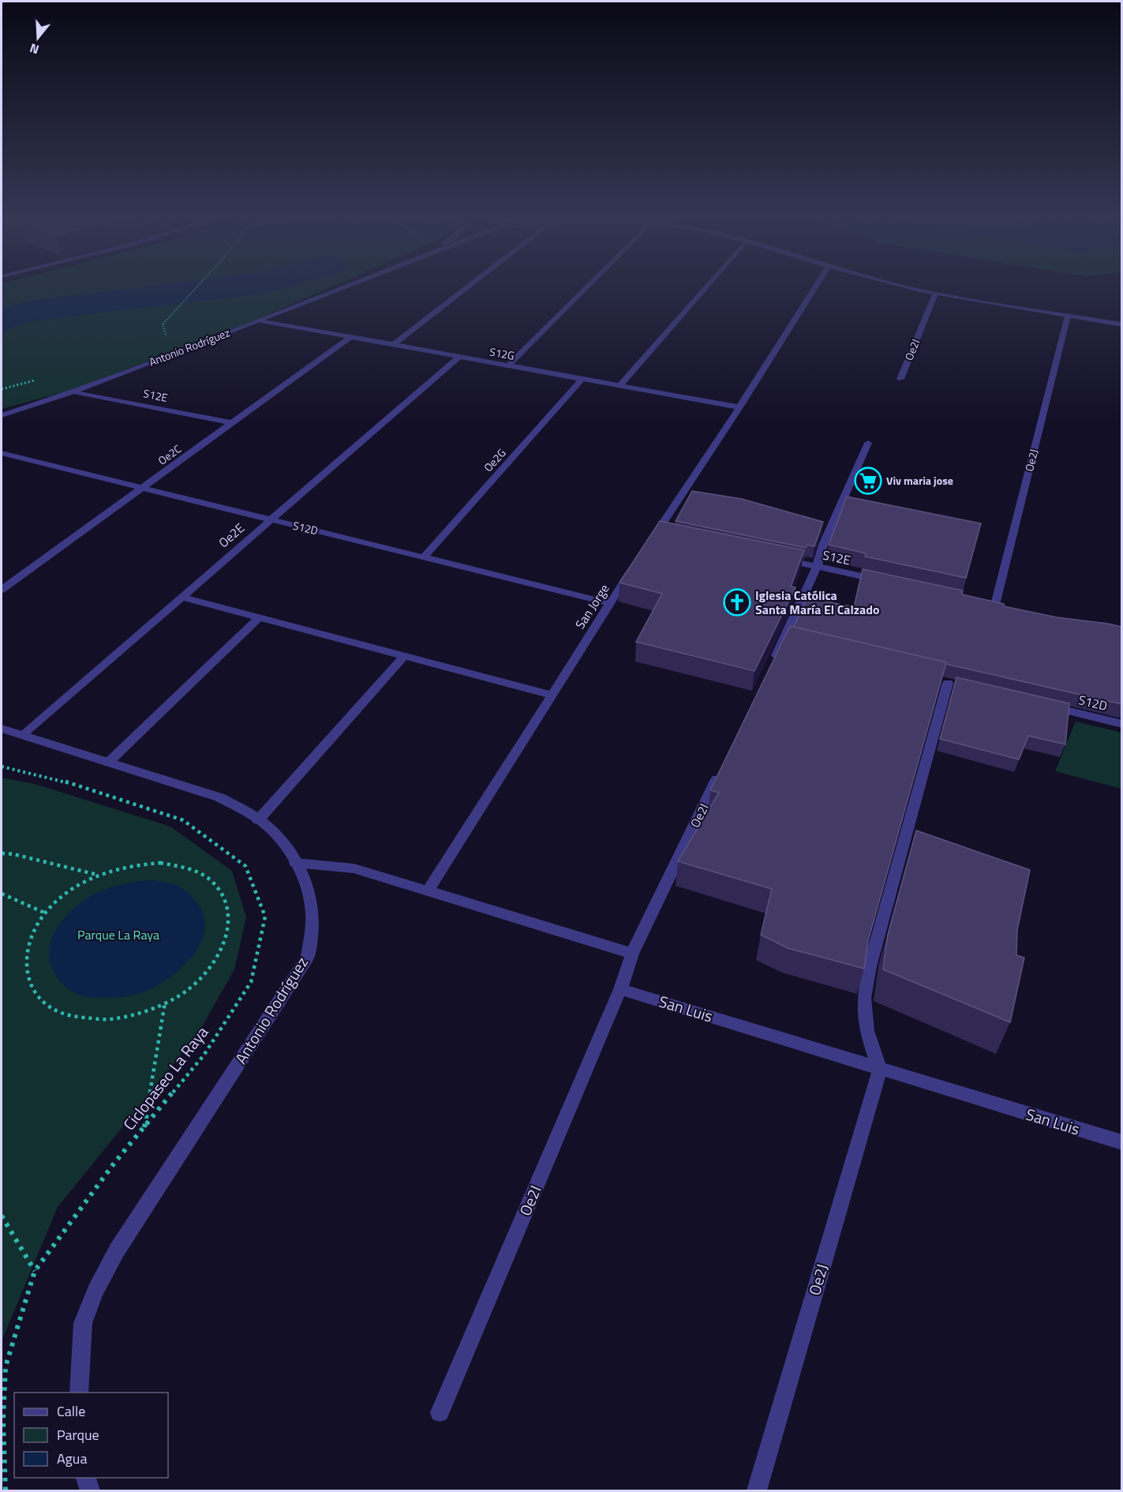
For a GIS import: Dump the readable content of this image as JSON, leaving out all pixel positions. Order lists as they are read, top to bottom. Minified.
{"streets":{"street":["Antonio Rodríguez","Oe2I","S12G","S12E","Oe2C","Oe2G","Oe2J","S12D","Oe2E","San Jorge","San Luis"],"path":["Ciclopaseo La Raya"]},"crossings":[["Antonio Rodríguez","Oe2I"],["Antonio Rodríguez","S12G"],["Antonio Rodríguez","S12E"],["Antonio Rodríguez","Oe2J"],["Antonio Rodríguez","Oe2E"],["Oe2I","San Luis"],["S12G","Oe2C"],["S12G","Oe2G"],["S12G","Oe2E"],["S12E","Oe2C"],["Oe2C","S12D"],["Oe2G","S12D"],["Oe2J","San Luis"],["S12D","Oe2E"],["S12D","San Jorge"]],"parks":["Parque La Raya"],"places":{"supermarket":["Viv maria jose"],"church":["Iglesia Católica Santa María El Calzado"]},"legend":["Calle","Parque","Agua"],"north":"bottom"}
